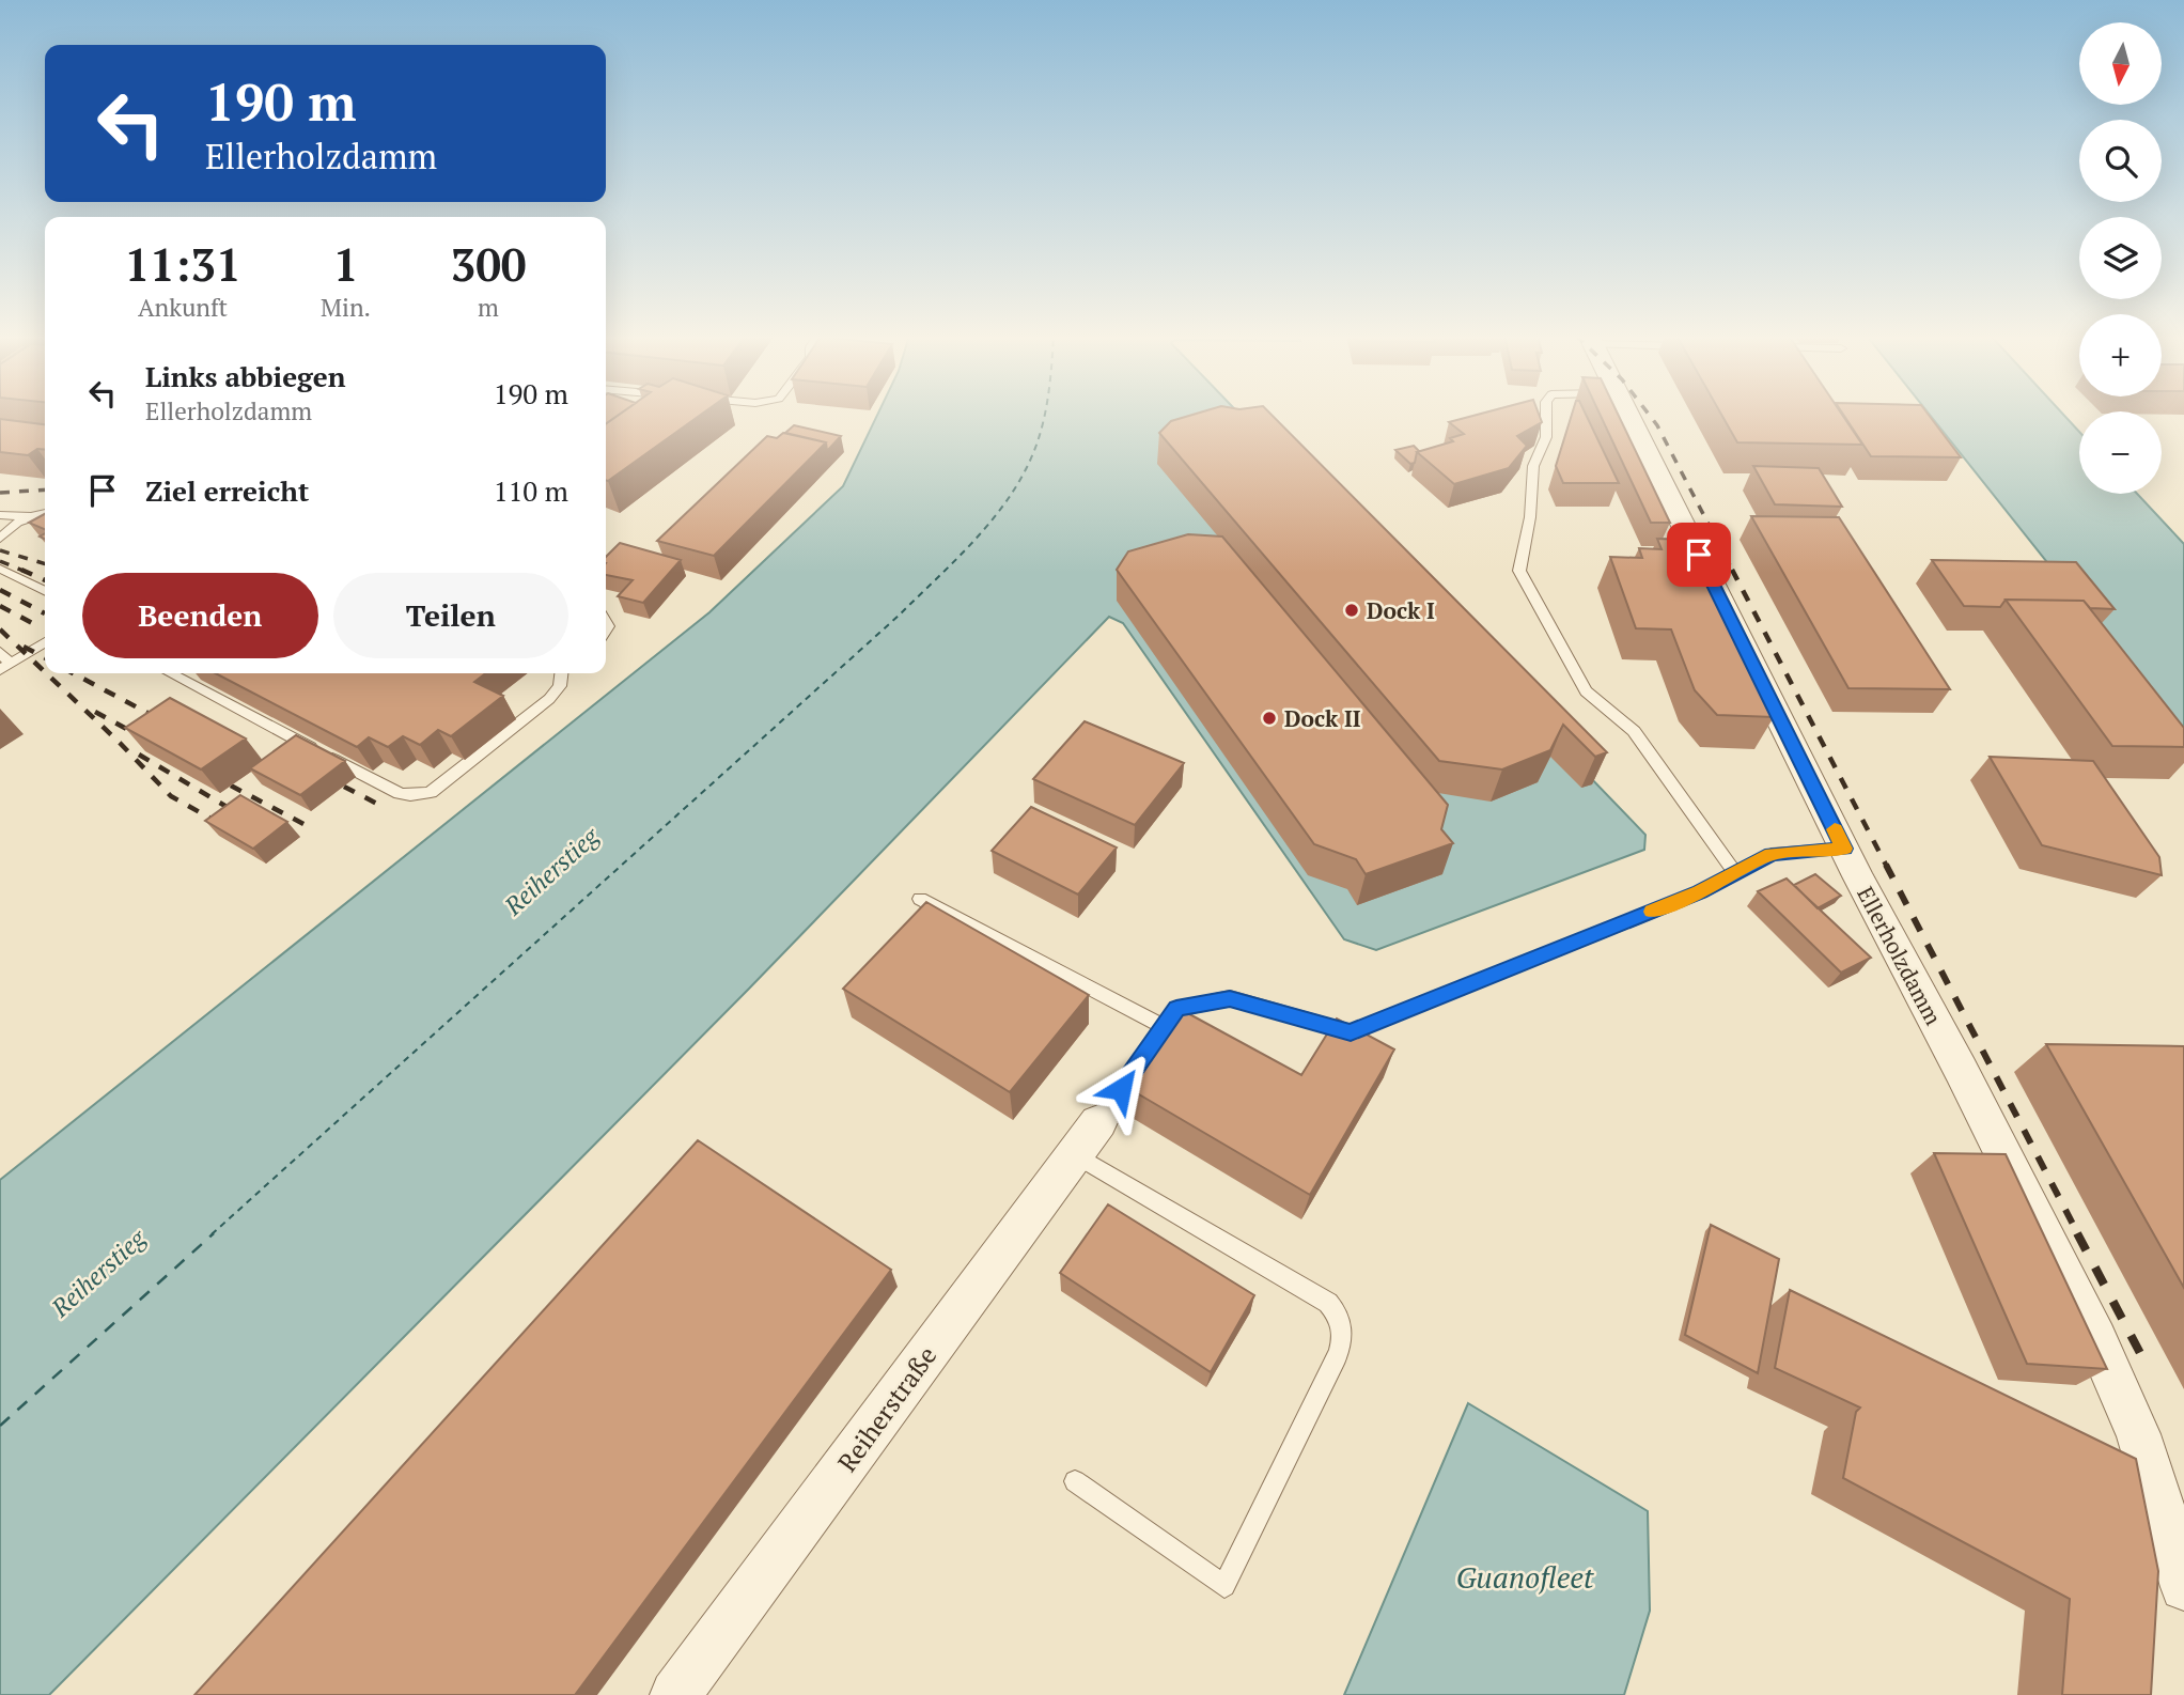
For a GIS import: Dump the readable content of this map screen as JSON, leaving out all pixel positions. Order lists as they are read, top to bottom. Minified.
{"streets":{"street":["Ellerholzdamm","Reiherstraße"]},"water":["Reiherstieg","Guanofleet"],"places":["Dock I","Dock II"],"north":"bottom","page":{"map_buttons":["+","−"],"turn":["190 m","Ellerholzdamm"],"eta":["11:31","Ankunft","1","Min.","300","m"],"list":[{"name":"Links abbiegen","note":"Ellerholzdamm","value":"190 m"},{"name":"Ziel erreicht","value":"110 m"}],"buttons":["Beenden","Teilen"]}}
